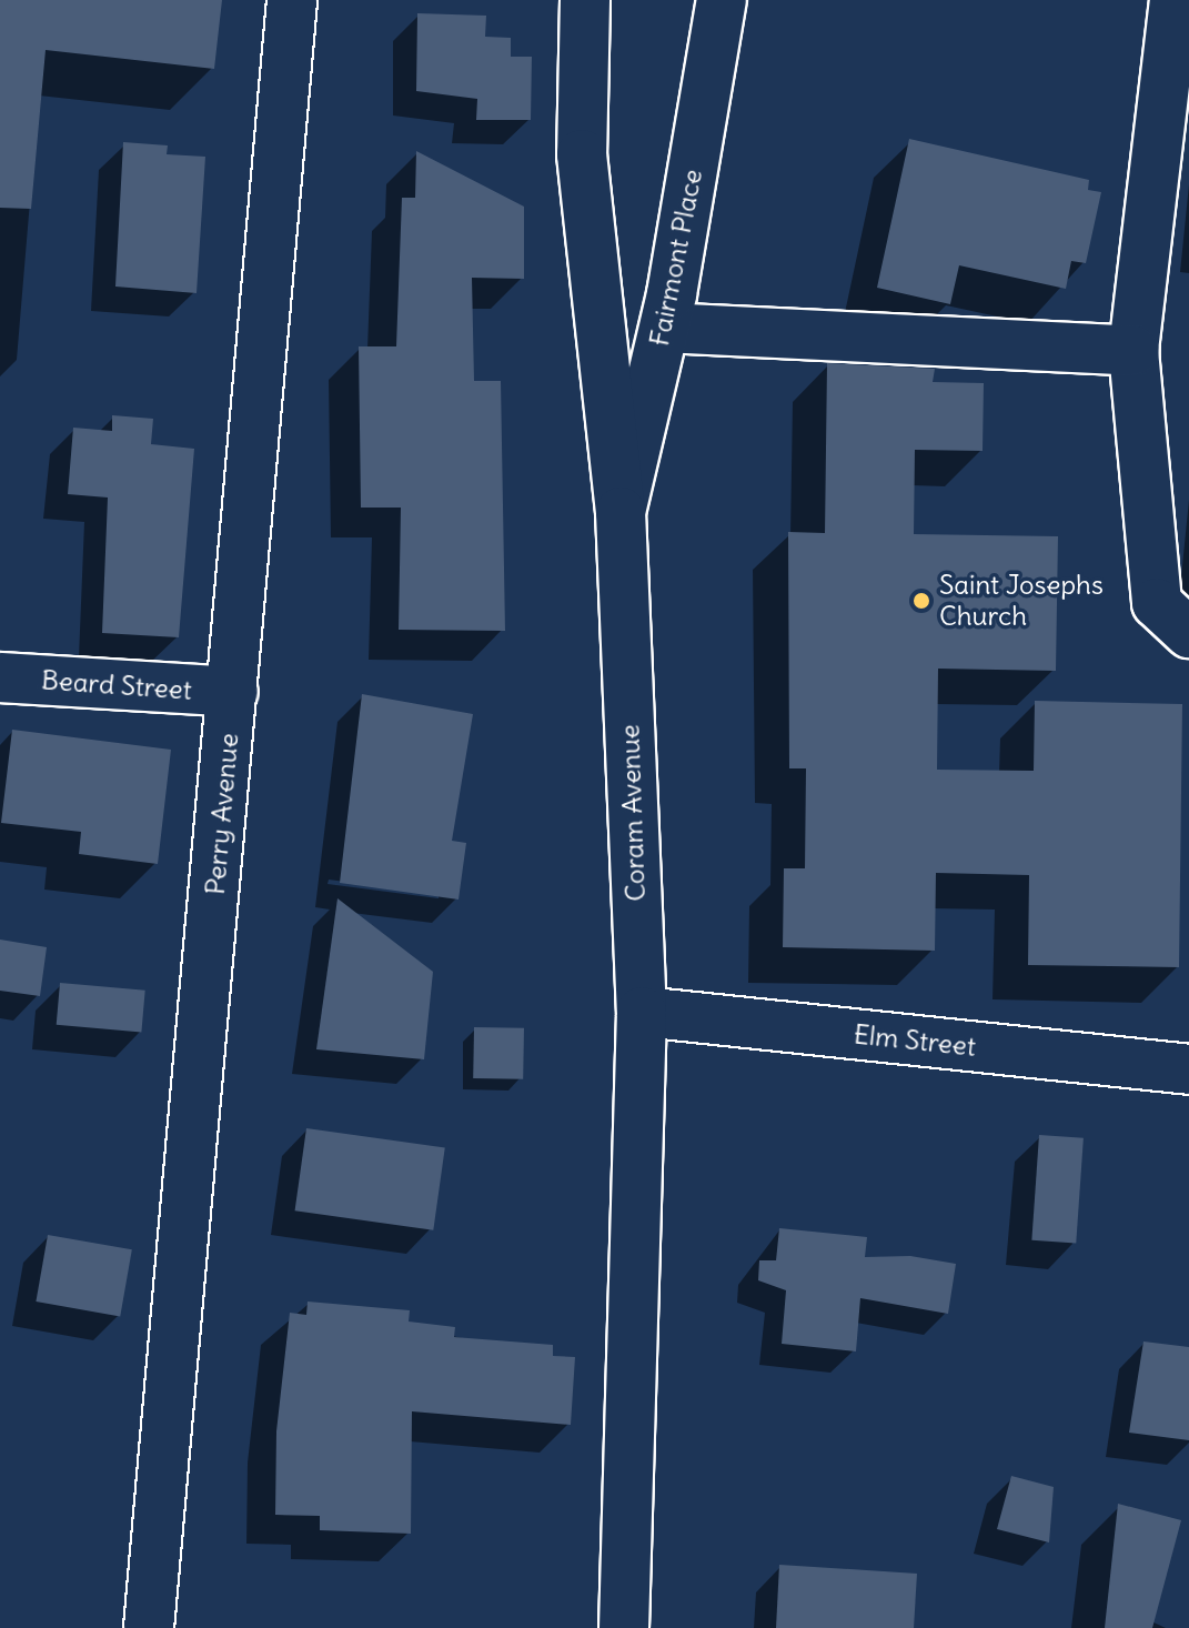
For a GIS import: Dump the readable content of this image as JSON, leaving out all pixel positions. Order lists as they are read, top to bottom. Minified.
{"streets":{"street":["Fairmont Place","Beard Street","Coram Avenue","Perry Avenue","Elm Street"]},"crossings":[["Fairmont Place","Coram Avenue"],["Beard Street","Perry Avenue"],["Coram Avenue","Elm Street"]],"places":["Saint Josephs Church"]}
